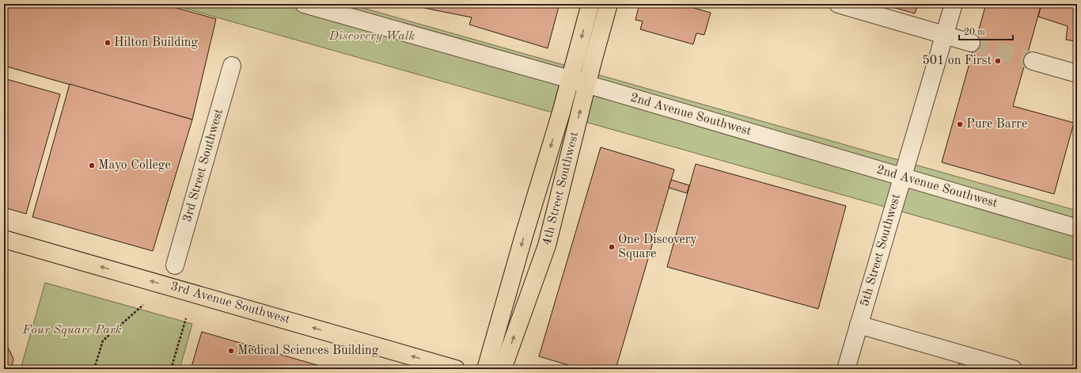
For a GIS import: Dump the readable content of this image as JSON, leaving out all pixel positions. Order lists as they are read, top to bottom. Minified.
{"streets":{"main road":["4th Street Southwest","3rd Avenue Southwest"],"street":["2nd Avenue Southwest","3rd Street Southwest","5th Street Southwest"]},"crossings":[["2nd Avenue Southwest","4th Street Southwest"],["2nd Avenue Southwest","5th Street Southwest"]],"one_way":["3rd Avenue Southwest"],"parks":["Discovery Walk","Four Square Park"],"places":["Hilton Building","501 on First","Pure Barre","Mayo College","One Discovery Square","Medical Sciences Building"],"scale_bar":"20 m"}
